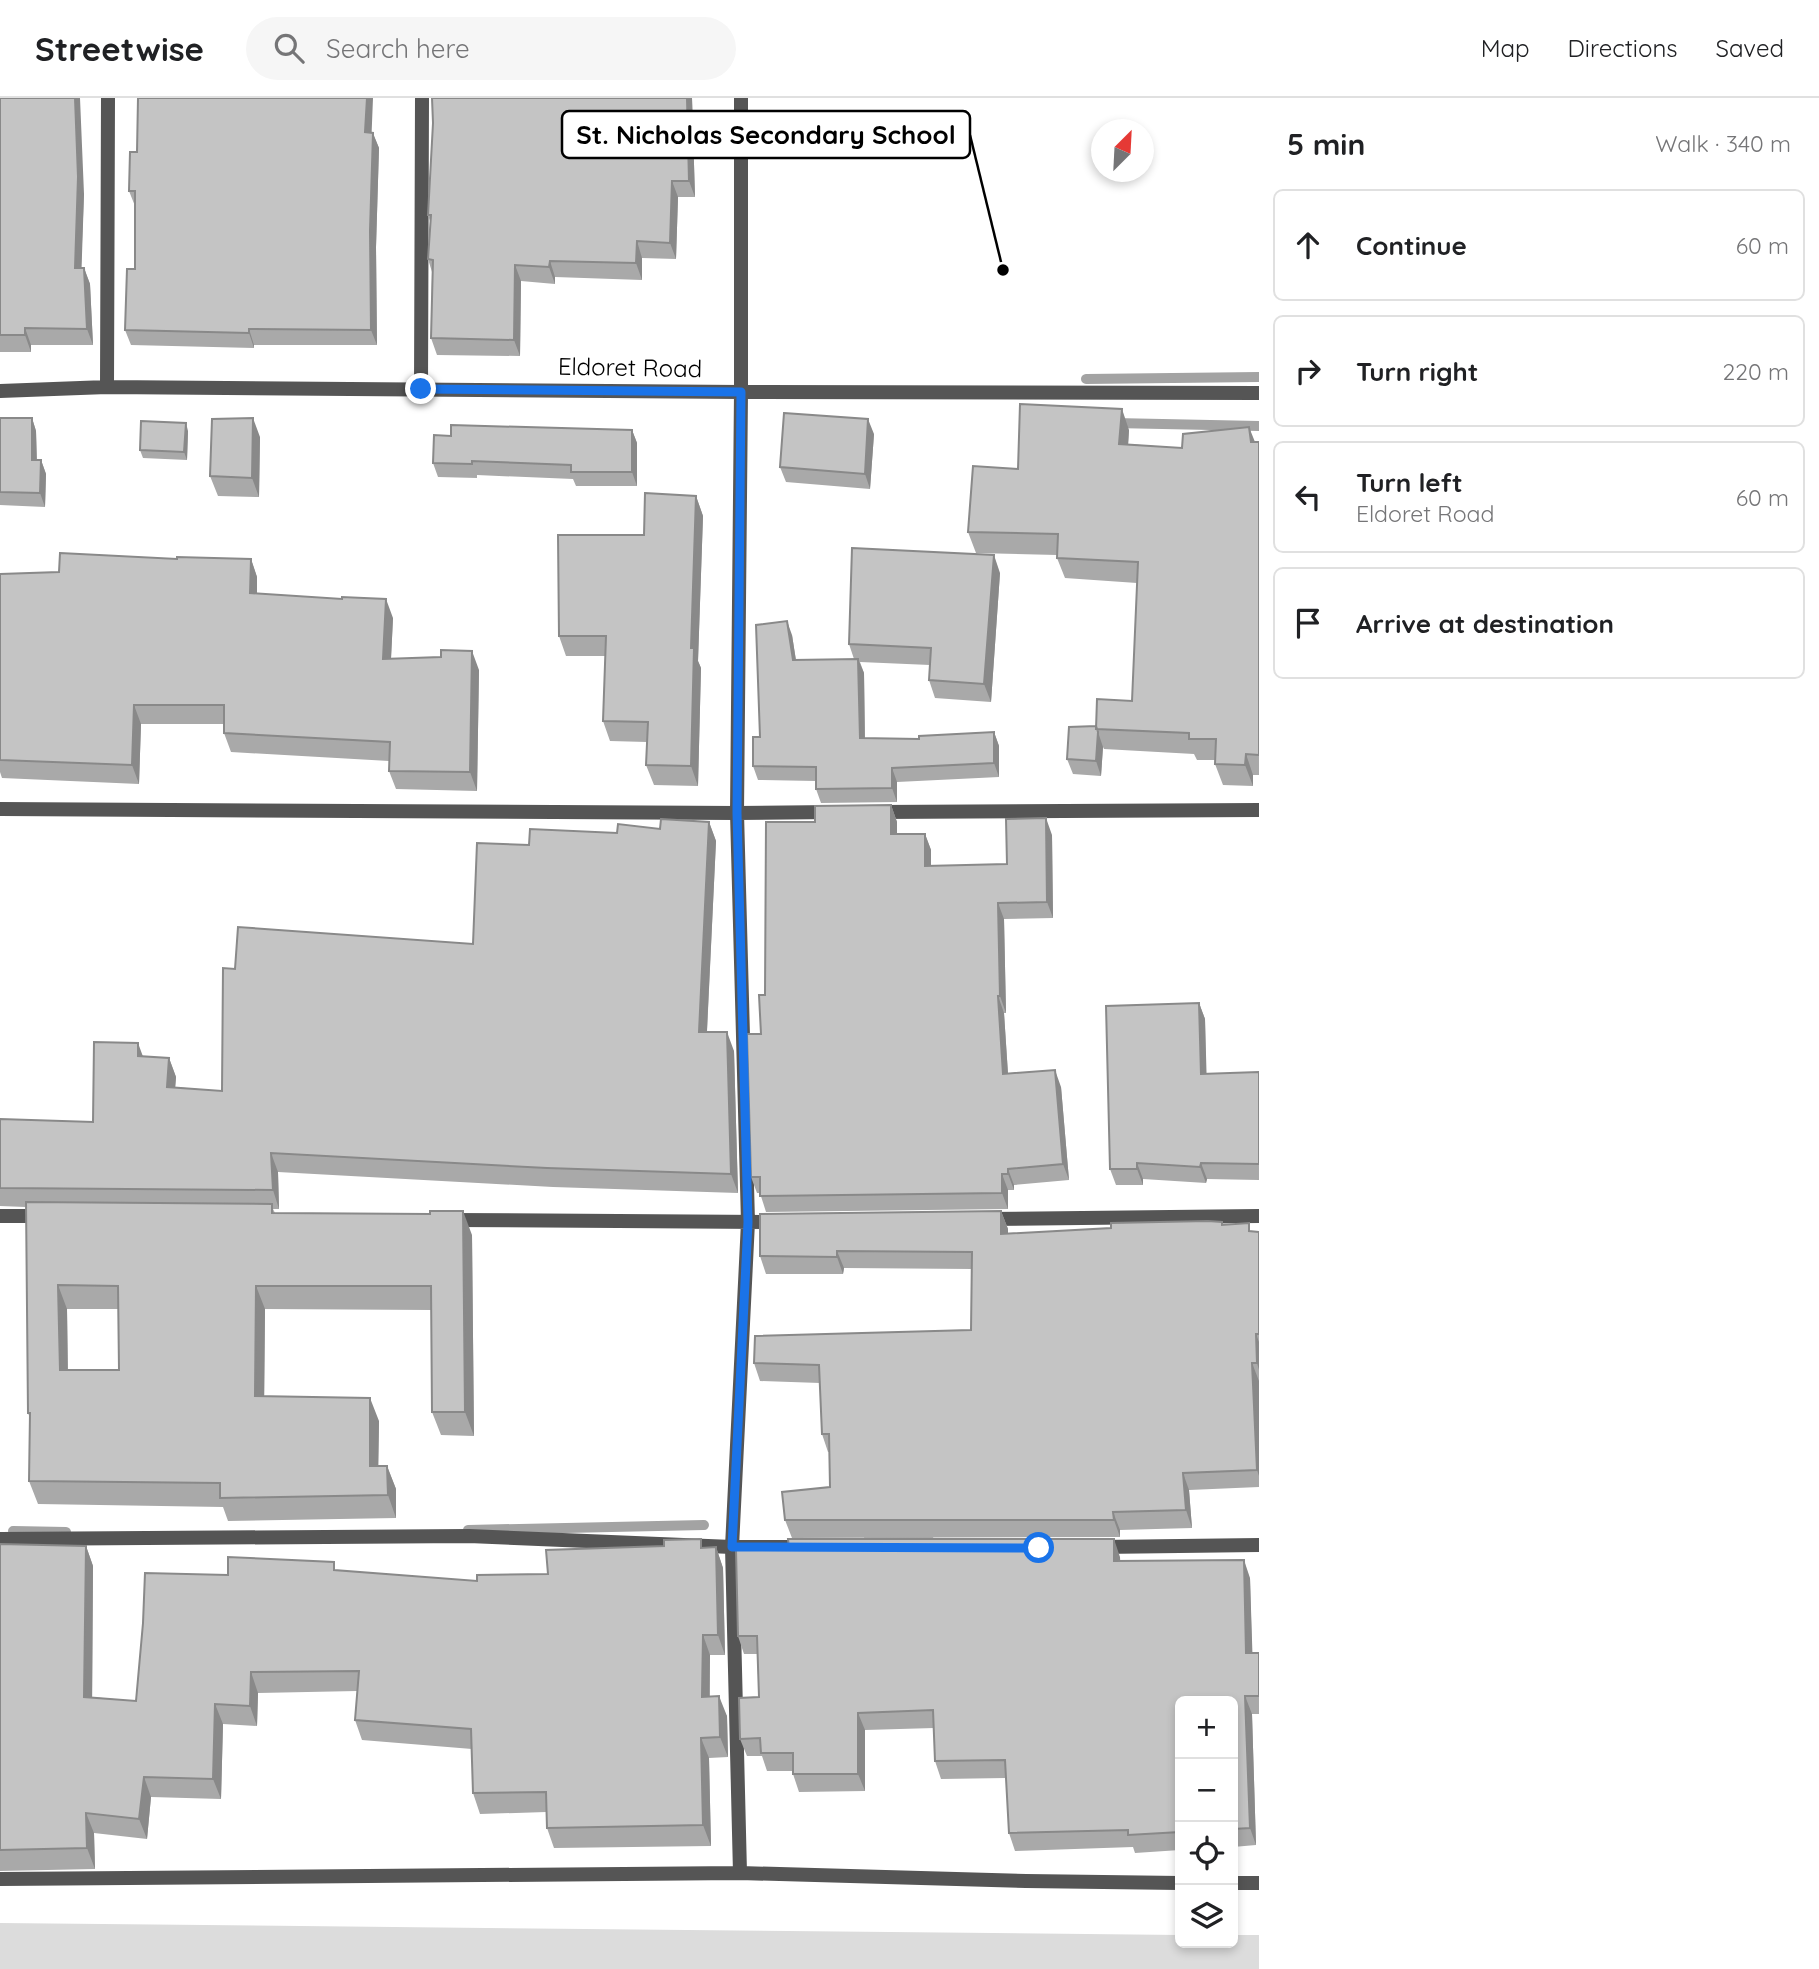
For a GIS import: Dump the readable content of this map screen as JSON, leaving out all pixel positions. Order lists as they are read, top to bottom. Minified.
{"streets":{"street":["Eldoret Road"]},"places":["St. Nicholas Secondary School"],"north":"top right","page":{"header":"Streetwise","search":"Search here","nav":["Map","Directions","Saved"],"heading":["5 min","Walk · 340 m"],"list":[["Continue","60 m"],["Turn right","220 m"],["Turn left","Eldoret Road","60 m"],"Arrive at destination"],"map_buttons":["+","−"]}}
